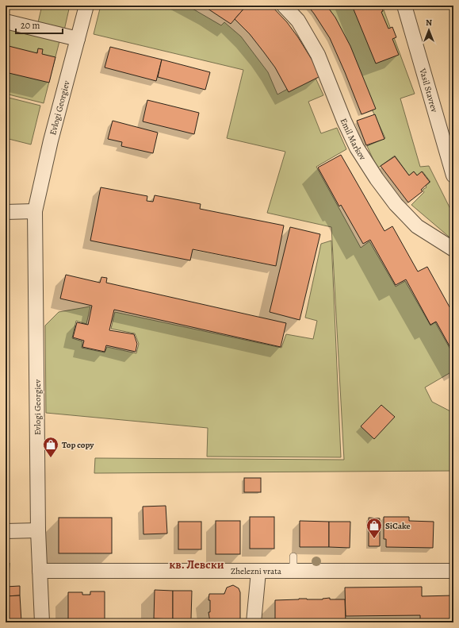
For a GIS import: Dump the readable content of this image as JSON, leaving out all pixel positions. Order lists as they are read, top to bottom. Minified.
{"streets":{"street":["Vasil Stavrev","Evlogi Georgiev","Emil Markov","Zhelezni vrata"]},"crossings":[["Evlogi Georgiev","Zhelezni vrata"]],"districts":["кв. Левски"],"places":{"shop":["Top copy","SiCake"]},"scale_bar":"20 m","north":"top"}
